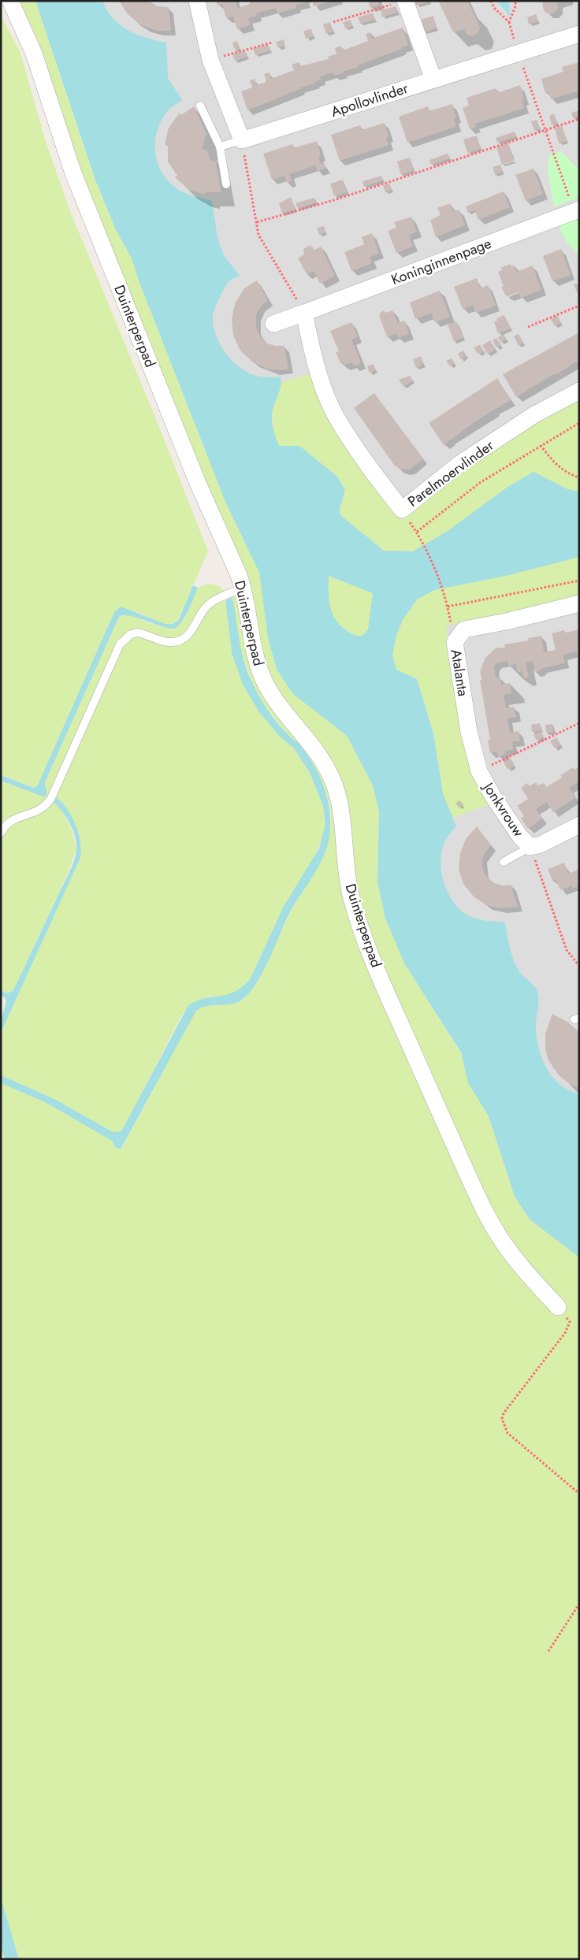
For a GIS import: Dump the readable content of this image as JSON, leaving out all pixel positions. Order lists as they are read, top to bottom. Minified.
{"streets":{"street":["Apollovlinder","Koninginnenpage","Duinterperpad","Parelmoervlinder","Atalanta","Jonkvrouw"]},"crossings":[["Koninginnenpage","Parelmoervlinder"],["Atalanta","Jonkvrouw"]]}
